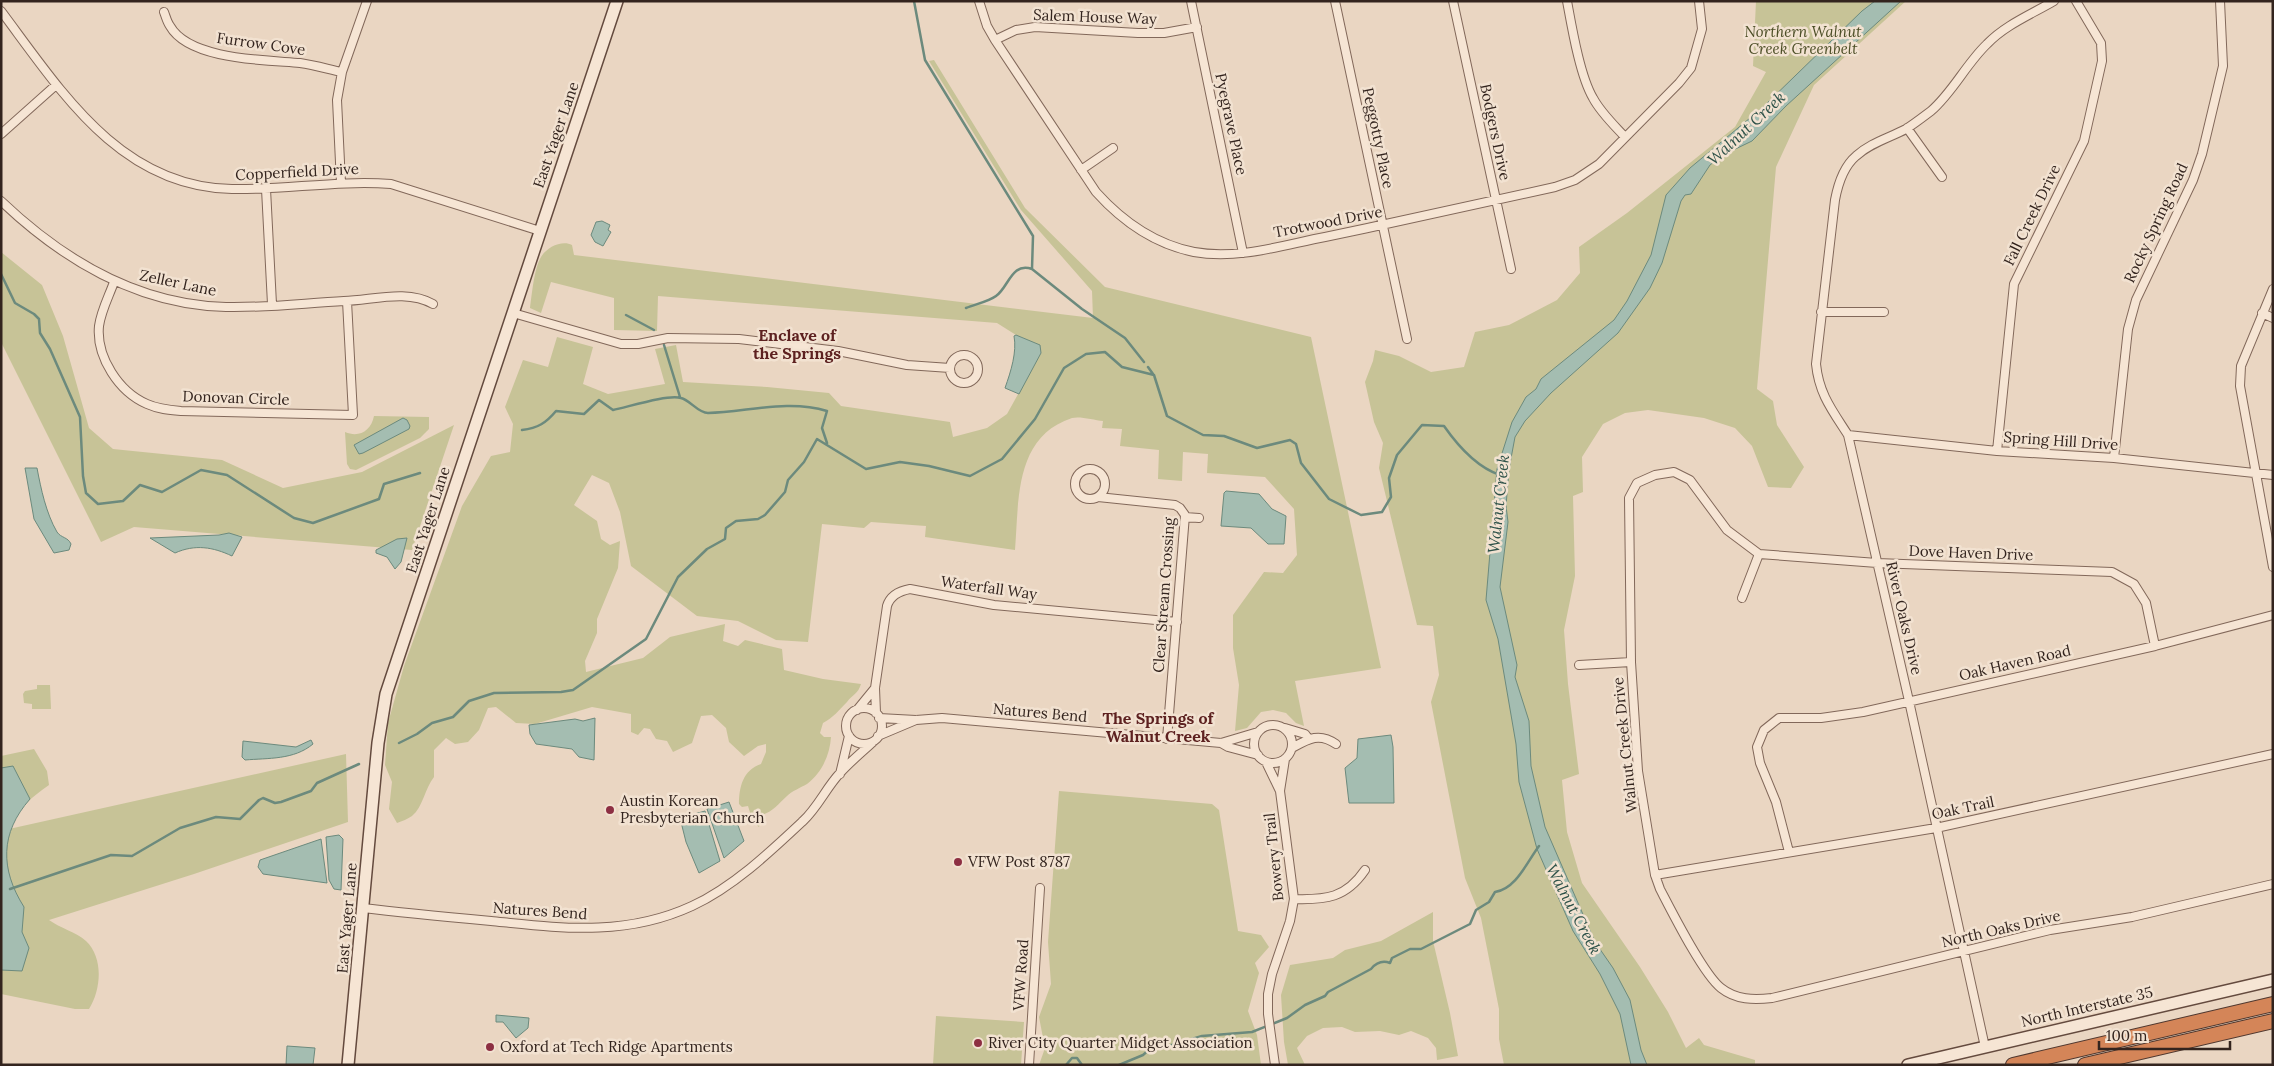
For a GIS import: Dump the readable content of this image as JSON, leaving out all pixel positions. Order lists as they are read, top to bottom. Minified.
{"streets":{"street":["Salem House Way","Furrow Cove","Pyegrave Place","Bodgers Drive","East Yager Lane","Peggotty Place","Copperfield Drive","Fall Creek Drive","Trotwood Drive","Rocky Spring Road","Zeller Lane","Donovan Circle","Spring Hill Drive","Dove Haven Drive","Waterfall Way","Clear Stream Crossing","River Oaks Drive","Oak Haven Road","Natures Bend","Walnut Creek Drive","Oak Trail","Bowery Trail","North Oaks Drive","VFW Road","North Interstate 35"]},"crossings":[["Salem House Way","Pyegrave Place"],["Salem House Way","Trotwood Drive"],["Pyegrave Place","Trotwood Drive"],["Bodgers Drive","Trotwood Drive"],["East Yager Lane","Copperfield Drive"],["East Yager Lane","Natures Bend"],["Peggotty Place","Trotwood Drive"],["Fall Creek Drive","Spring Hill Drive"],["Rocky Spring Road","Spring Hill Drive"],["Zeller Lane","Donovan Circle"],["Spring Hill Drive","River Oaks Drive"],["Dove Haven Drive","River Oaks Drive"],["Dove Haven Drive","Oak Haven Road"],["Dove Haven Drive","Walnut Creek Drive"],["Waterfall Way","Clear Stream Crossing"],["Waterfall Way","Natures Bend"],["Clear Stream Crossing","Natures Bend"],["River Oaks Drive","Oak Haven Road"],["River Oaks Drive","Oak Trail"],["River Oaks Drive","North Oaks Drive"],["River Oaks Drive","North Interstate 35"],["Oak Haven Road","Oak Trail"],["Natures Bend","Bowery Trail"],["Walnut Creek Drive","Oak Trail"],["Walnut Creek Drive","North Oaks Drive"]],"districts":["Enclave of the Springs","The Springs of Walnut Creek"],"water":["Walnut Creek"],"parks":["Northern Walnut Creek Greenbelt"],"places":["Austin Korean Presbyterian Church","VFW Post 8787","River City Quarter Midget Association","Oxford at Tech Ridge Apartments"],"scale_bar":"100 m"}
